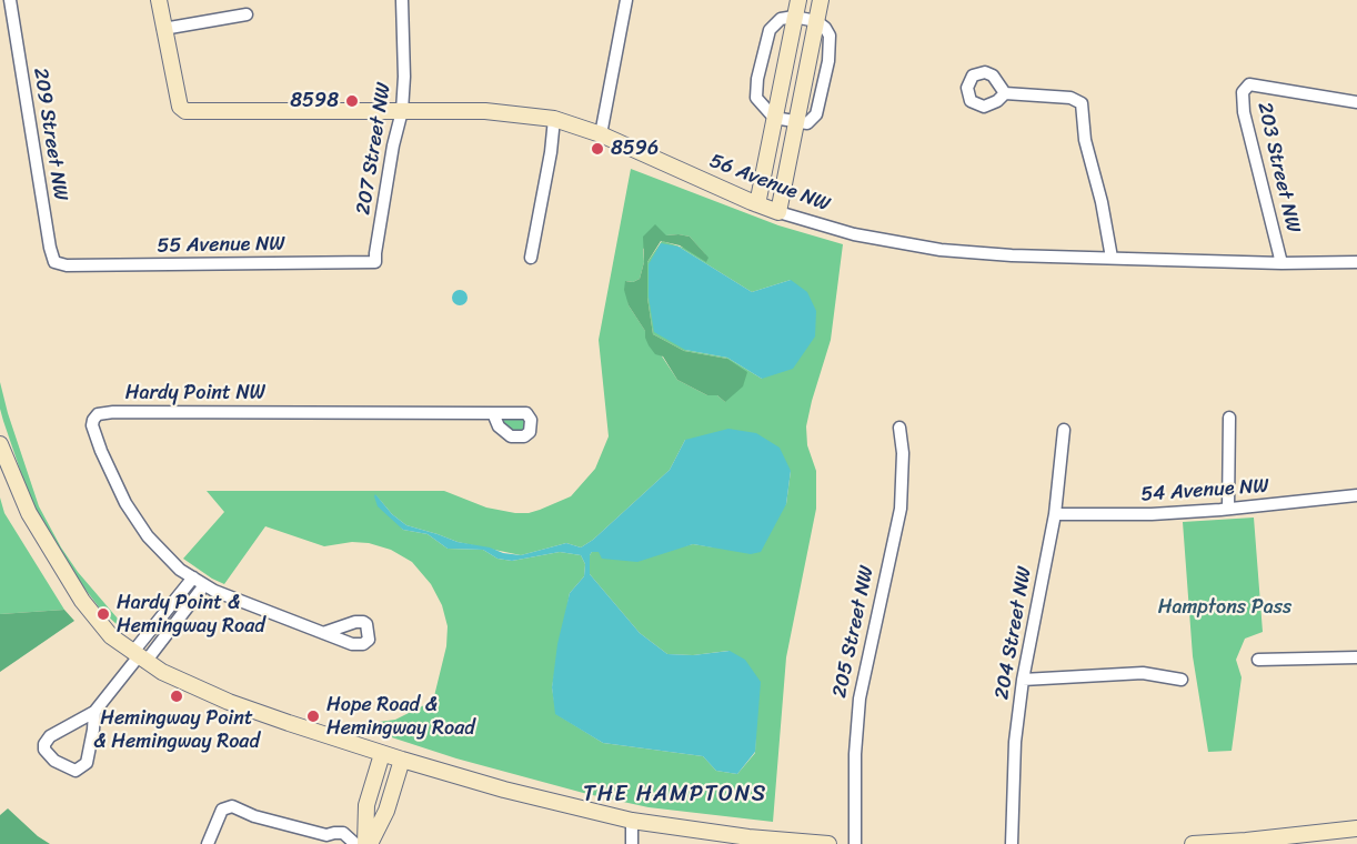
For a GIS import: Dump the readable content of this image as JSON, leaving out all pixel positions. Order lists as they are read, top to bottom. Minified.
{"streets":{"street":["209 Street NW","207 Street NW","203 Street NW","56 Avenue NW","55 Avenue NW","Hardy Point NW","54 Avenue NW","205 Street NW","204 Street NW"]},"crossings":[["209 Street NW","55 Avenue NW"],["207 Street NW","56 Avenue NW"],["207 Street NW","55 Avenue NW"],["203 Street NW","56 Avenue NW"],["54 Avenue NW","204 Street NW"]],"districts":["THE HAMPTONS"],"parks":["Hamptons Pass"],"places":["8598","8596","Hardy Point & Hemingway Road","Hemingway Point & Hemingway Road","Hope Road & Hemingway Road"]}
